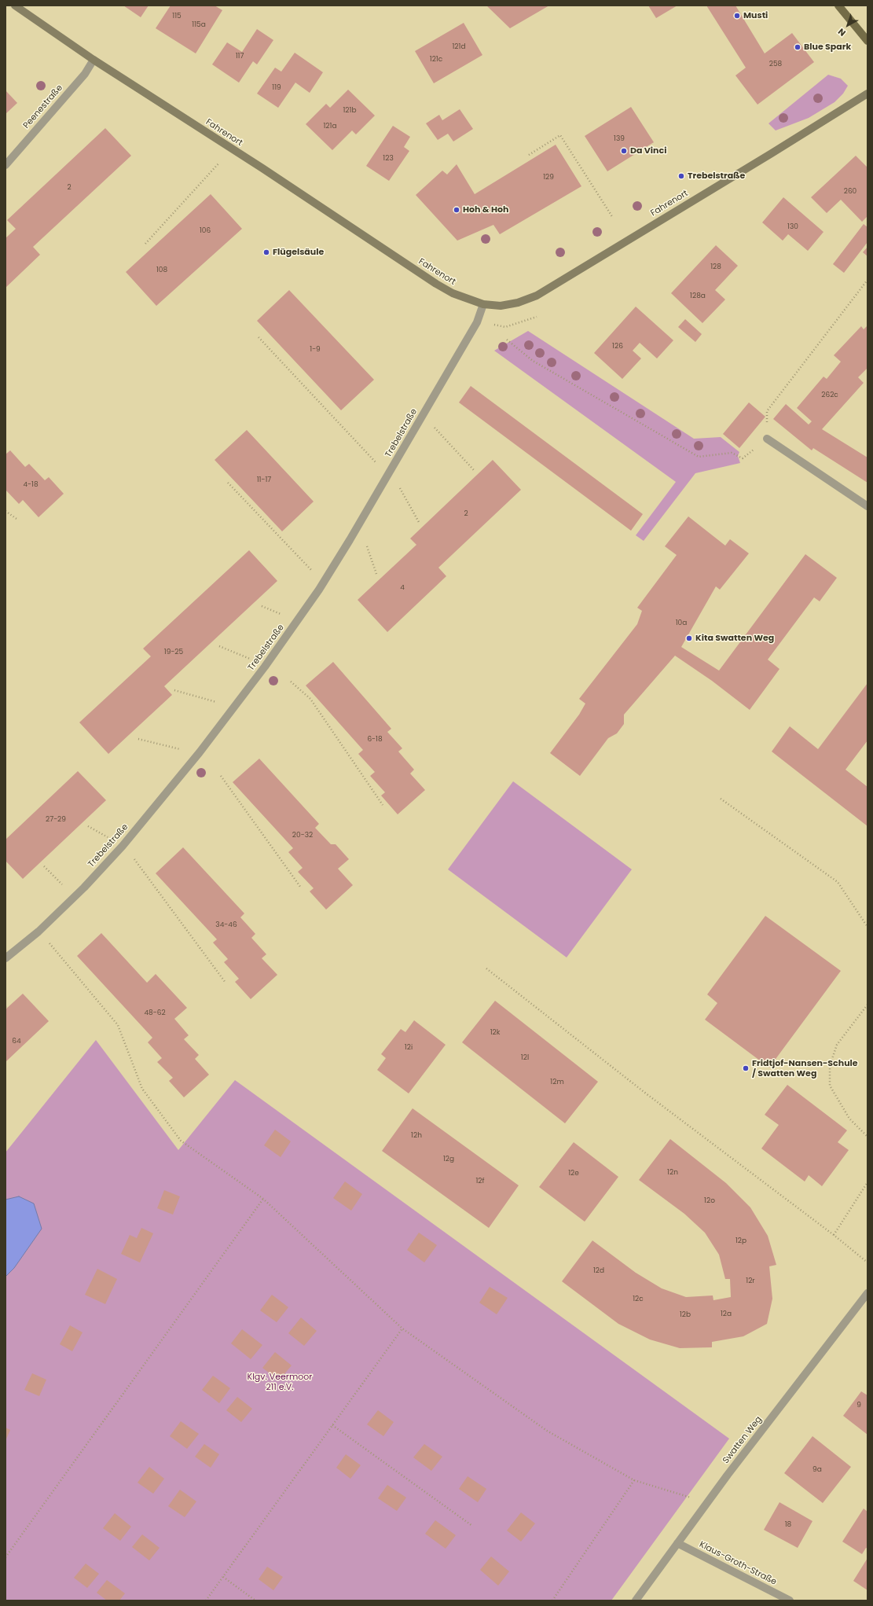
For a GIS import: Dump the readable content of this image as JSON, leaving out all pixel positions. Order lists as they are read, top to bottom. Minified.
{"streets":{"street":["Peenestraße","Fahrenort","Trebelstraße","Swatten Weg","Klaus-Groth-Straße"]},"crossings":[["Peenestraße","Fahrenort"],["Fahrenort","Trebelstraße"],["Swatten Weg","Klaus-Groth-Straße"]],"parks":["Klgv. Veermoor 211 e.V."],"places":["Musti","Blue Spark","Da Vinci","Trebelstraße","Hoh & Hoh","Flügelsäule","Kita Swatten Weg","Fridtjof-Nansen-Schule / Swatten Weg"],"house_numbers":["115","115a","121d","117","121c","258","119","121b","121a","139","123","129","2","260","130","106","128","108","128a","126","1-9","262c","11-17","4-18","2","4","10a","19-25","6-18","27-29","20-32","34-46","48-62","12k","64","12i","12l","12m","12h","12g","12n","12e","12f","12o","12p","12d","12r","12c","12a","12b","9","9a","18"],"north":"bottom left"}
